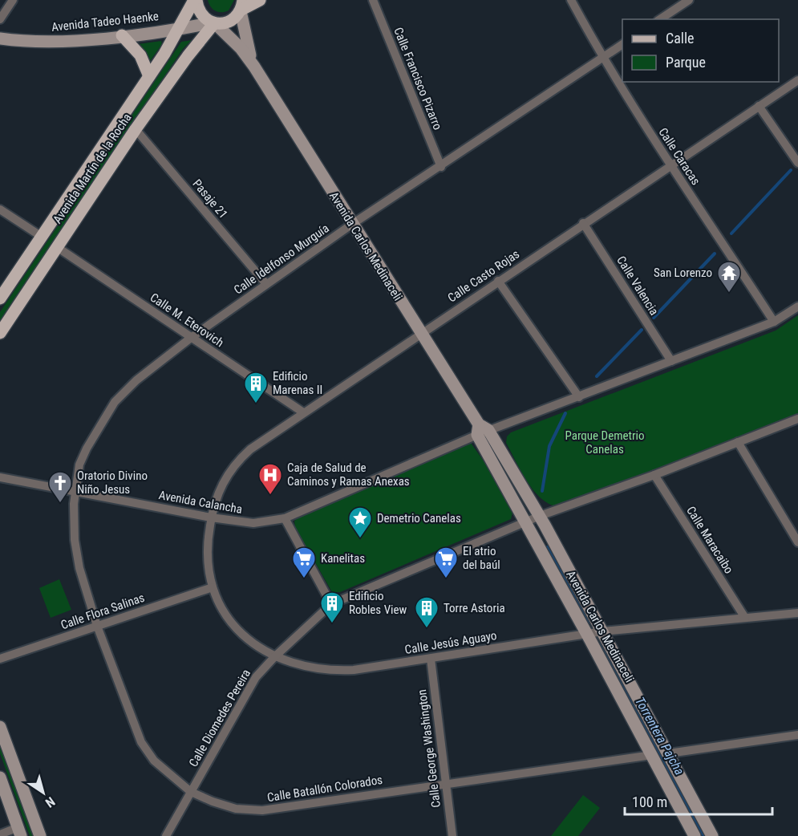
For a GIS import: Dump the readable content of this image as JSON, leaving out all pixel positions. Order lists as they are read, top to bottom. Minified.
{"streets":{"main road":["Avenida Tadeo Haenke","Avenida Martín de la Rocha","Avenida Carlos Medinaceli"],"street":["Calle Francisco Pizarro","Calle Caracas","Pasaje 21","Calle Idelfonso Murguía","Calle Casto Rojas","Calle Valencia","Calle M. Eterovich","Avenida Calancha","Calle Maracaibo","Calle Flora Salinas","Calle Jesús Aguayo","Calle Diomedes Pereira","Calle George Washington","Calle Batallón Colorados"]},"crossings":[["Avenida Tadeo Haenke","Avenida Martín de la Rocha"],["Avenida Tadeo Haenke","Avenida Carlos Medinaceli"],["Calle Francisco Pizarro","Calle Idelfonso Murguía"],["Calle Caracas","Calle Idelfonso Murguía"],["Calle Caracas","Calle Casto Rojas"],["Avenida Martín de la Rocha","Pasaje 21"],["Avenida Martín de la Rocha","Avenida Carlos Medinaceli"],["Avenida Martín de la Rocha","Calle M. Eterovich"],["Pasaje 21","Calle Idelfonso Murguía"],["Avenida Carlos Medinaceli","Calle Idelfonso Murguía"],["Avenida Carlos Medinaceli","Calle Casto Rojas"],["Avenida Carlos Medinaceli","Calle Jesús Aguayo"],["Avenida Carlos Medinaceli","Calle Batallón Colorados"],["Calle Idelfonso Murguía","Calle M. Eterovich"],["Calle Idelfonso Murguía","Avenida Calancha"],["Calle Idelfonso Murguía","Calle Batallón Colorados"],["Calle Casto Rojas","Calle Valencia"],["Calle Casto Rojas","Calle M. Eterovich"],["Calle Casto Rojas","Avenida Calancha"],["Calle Casto Rojas","Calle Jesús Aguayo"],["Avenida Calancha","Calle Jesús Aguayo"],["Avenida Calancha","Calle Batallón Colorados"],["Calle Maracaibo","Calle Jesús Aguayo"],["Calle Flora Salinas","Calle Jesús Aguayo"],["Calle Flora Salinas","Calle Batallón Colorados"],["Calle Jesús Aguayo","Calle Diomedes Pereira"],["Calle Jesús Aguayo","Calle George Washington"],["Calle Diomedes Pereira","Calle Batallón Colorados"],["Calle George Washington","Calle Batallón Colorados"]],"water":["Torrentera Pajcha"],"parks":["Parque Demetrio Canelas"],"places":{"temple":["San Lorenzo"],"building":["Edificio Marenas II","Edificio Robles View","Torre Astoria"],"hospital":["Caja de Salud de Caminos y Ramas Anexas"],"church":["Oratorio Divino Niño Jesus"],"place":["Demetrio Canelas"],"supermarket":["Kanelitas","El atrio del baúl"]},"legend":["Calle","Parque"],"scale_bar":"100 m","north":"bottom right"}
